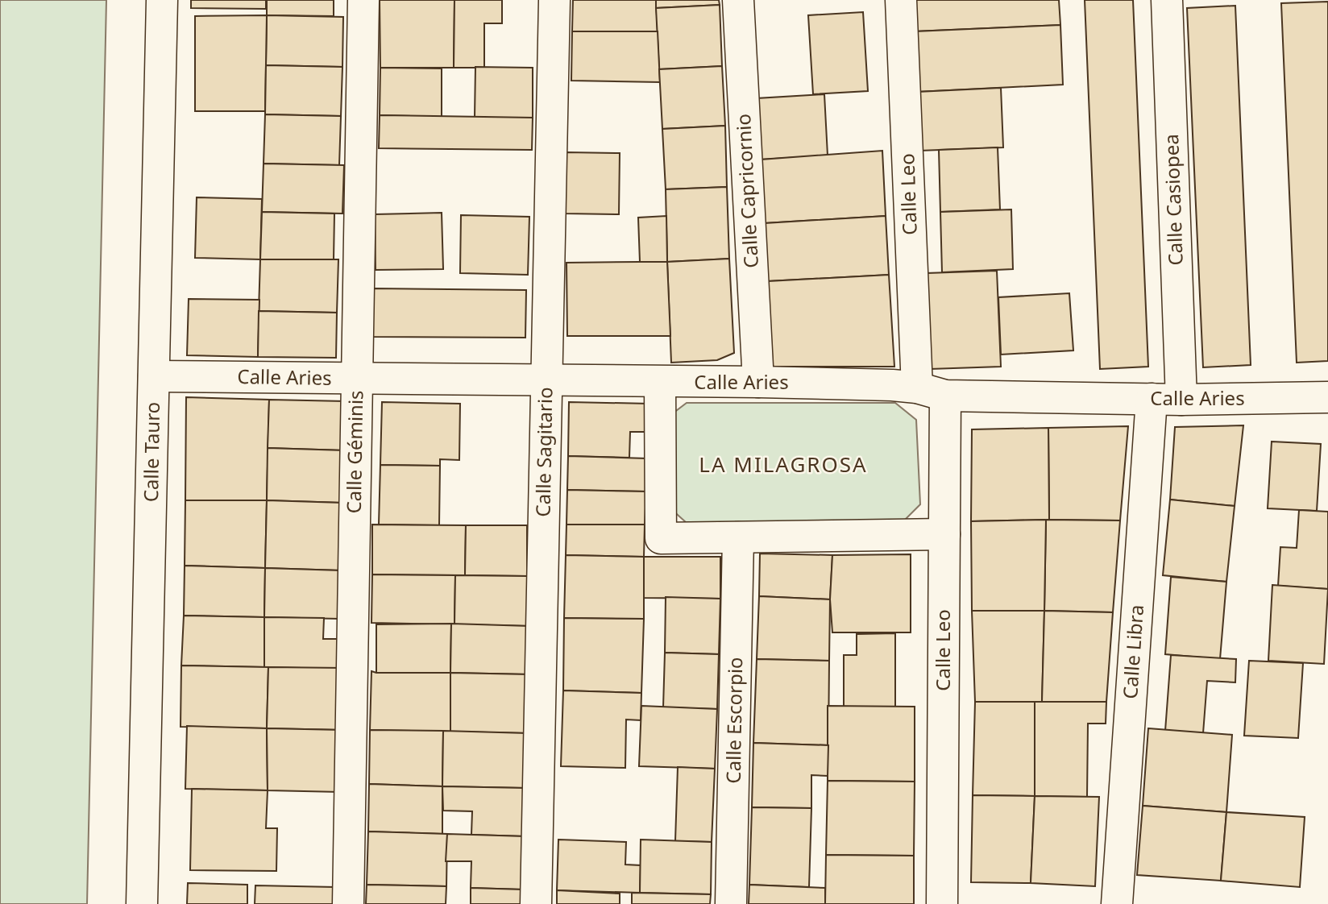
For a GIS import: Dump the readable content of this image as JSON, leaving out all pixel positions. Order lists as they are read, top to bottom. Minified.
{"streets":{"street":["Calle Capricornio","Calle Leo","Calle Casiopea","Calle Aries","Calle Tauro","Calle Géminis","Calle Sagitario","Calle Libra","Calle Escorpio"]},"crossings":[["Calle Capricornio","Calle Aries"],["Calle Leo","Calle Aries"],["Calle Casiopea","Calle Aries"],["Calle Casiopea","Calle Libra"],["Calle Aries","Calle Tauro"],["Calle Aries","Calle Géminis"],["Calle Aries","Calle Sagitario"],["Calle Aries","Calle Libra"]],"districts":["LA MILAGROSA"]}
